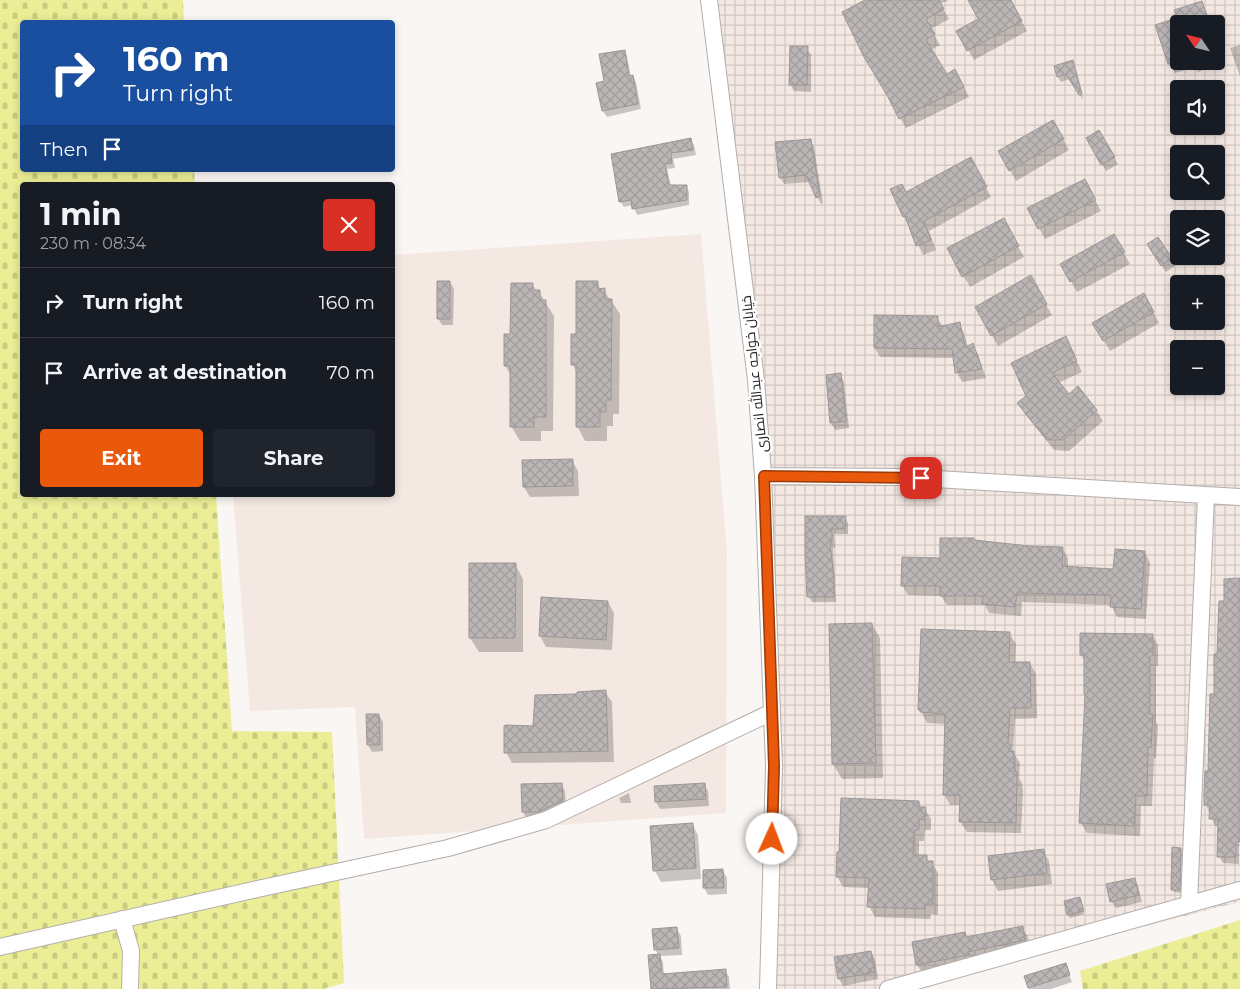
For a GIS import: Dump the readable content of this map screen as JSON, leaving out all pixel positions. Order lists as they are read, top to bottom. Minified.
{"streets":{"street":["خیابان خواجه عبدالله انصاری"]},"north":"top left","page":{"map_buttons":["+","−"],"turn":["160 m","Turn right"],"then":"Then","heading":["1 min","230 m · 08:34"],"list":[{"name":"Turn right","value":"160 m"},{"name":"Arrive at destination","value":"70 m"}],"buttons":["Exit","Share"]}}
